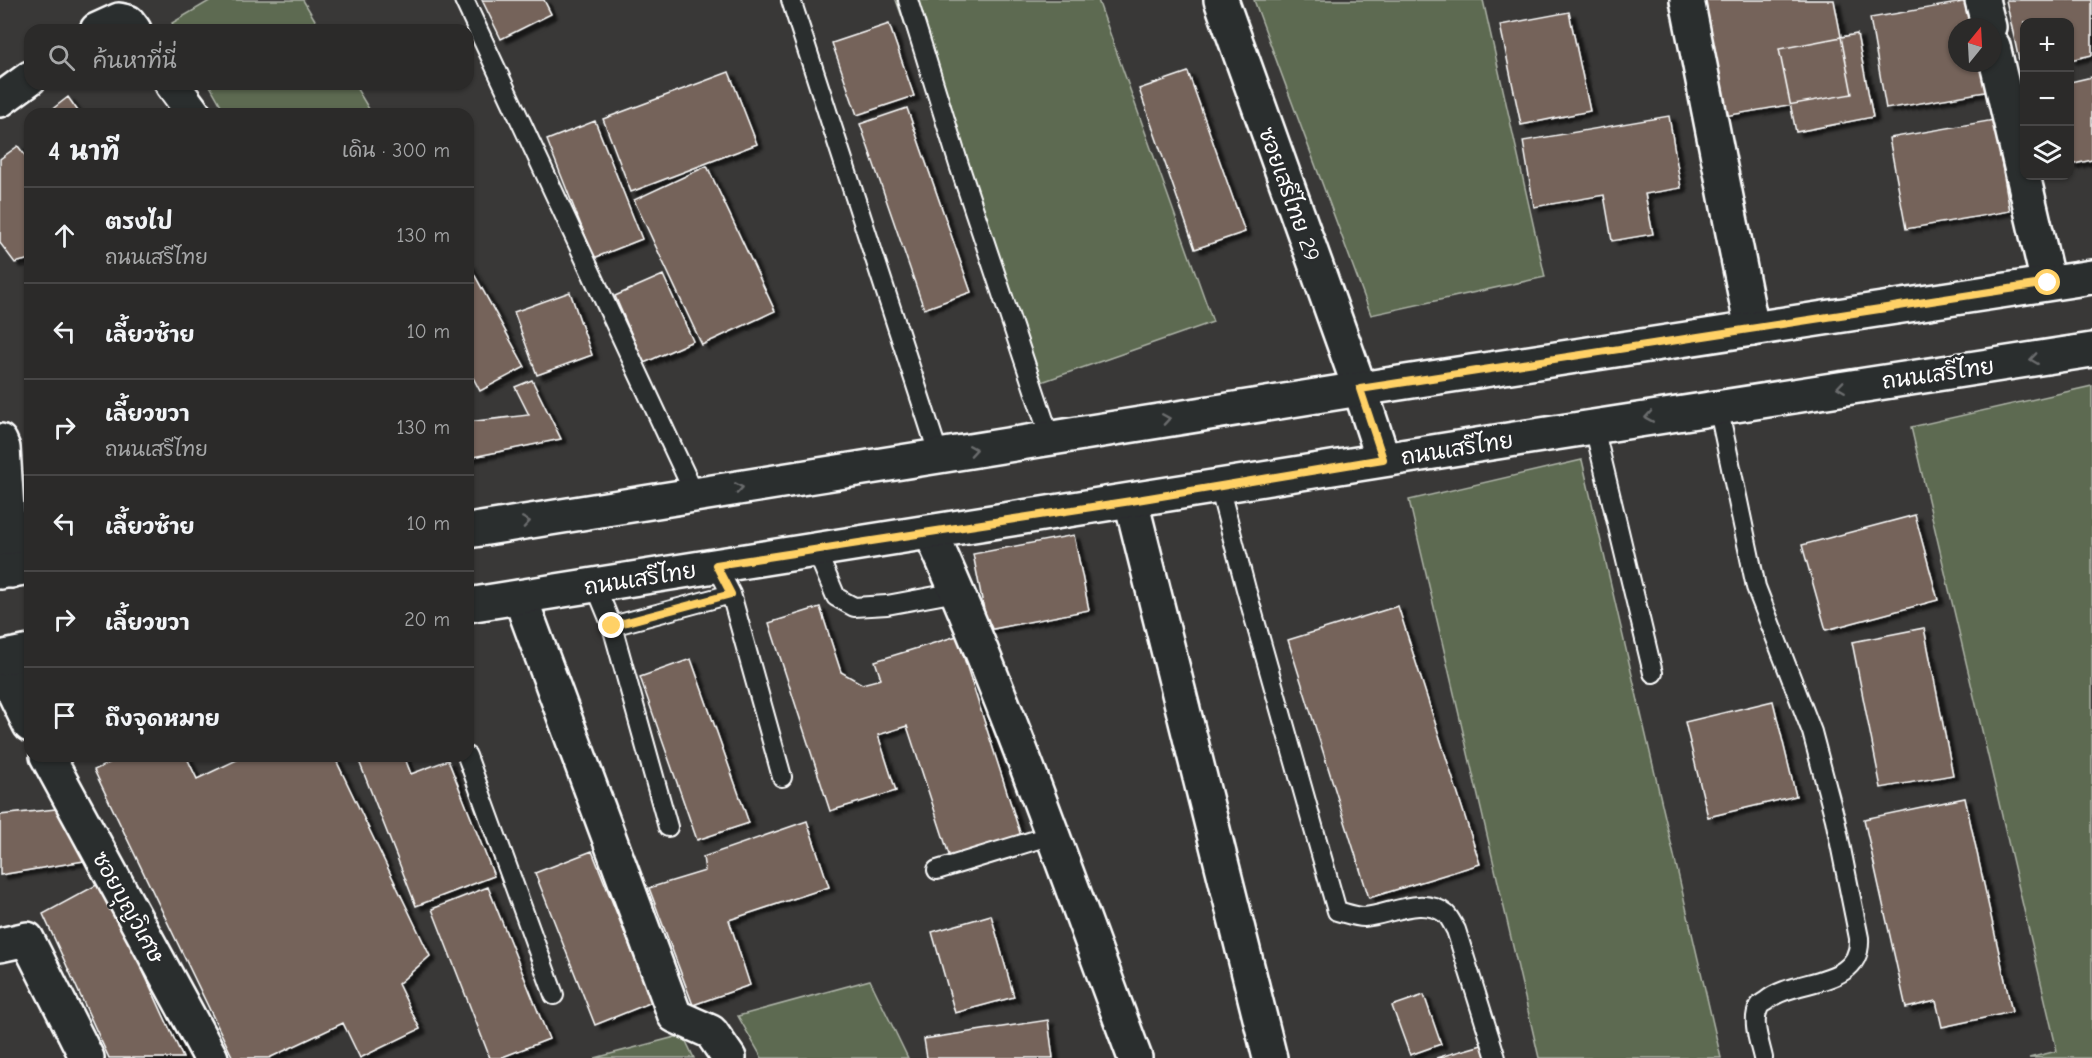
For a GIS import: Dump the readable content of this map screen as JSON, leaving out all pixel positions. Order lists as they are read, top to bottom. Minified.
{"streets":{"street":["ซอยเสรีไทย 29","ถนนเสรีไทย","ซอยบุญวิเศษ"]},"crossings":[["ซอยเสรีไทย 29","ถนนเสรีไทย"]],"north":"top","page":{"map_buttons":["+","−"],"search":"ค้นหาที่นี่","heading":["4 นาที","เดิน · 300 m"],"list":[["ตรงไป","ถนนเสรีไทย","130 m"],["เลี้ยวซ้าย","10 m"],["เลี้ยวขวา","ถนนเสรีไทย","130 m"],["เลี้ยวซ้าย","10 m"],["เลี้ยวขวา","20 m"],"ถึงจุดหมาย"]}}
